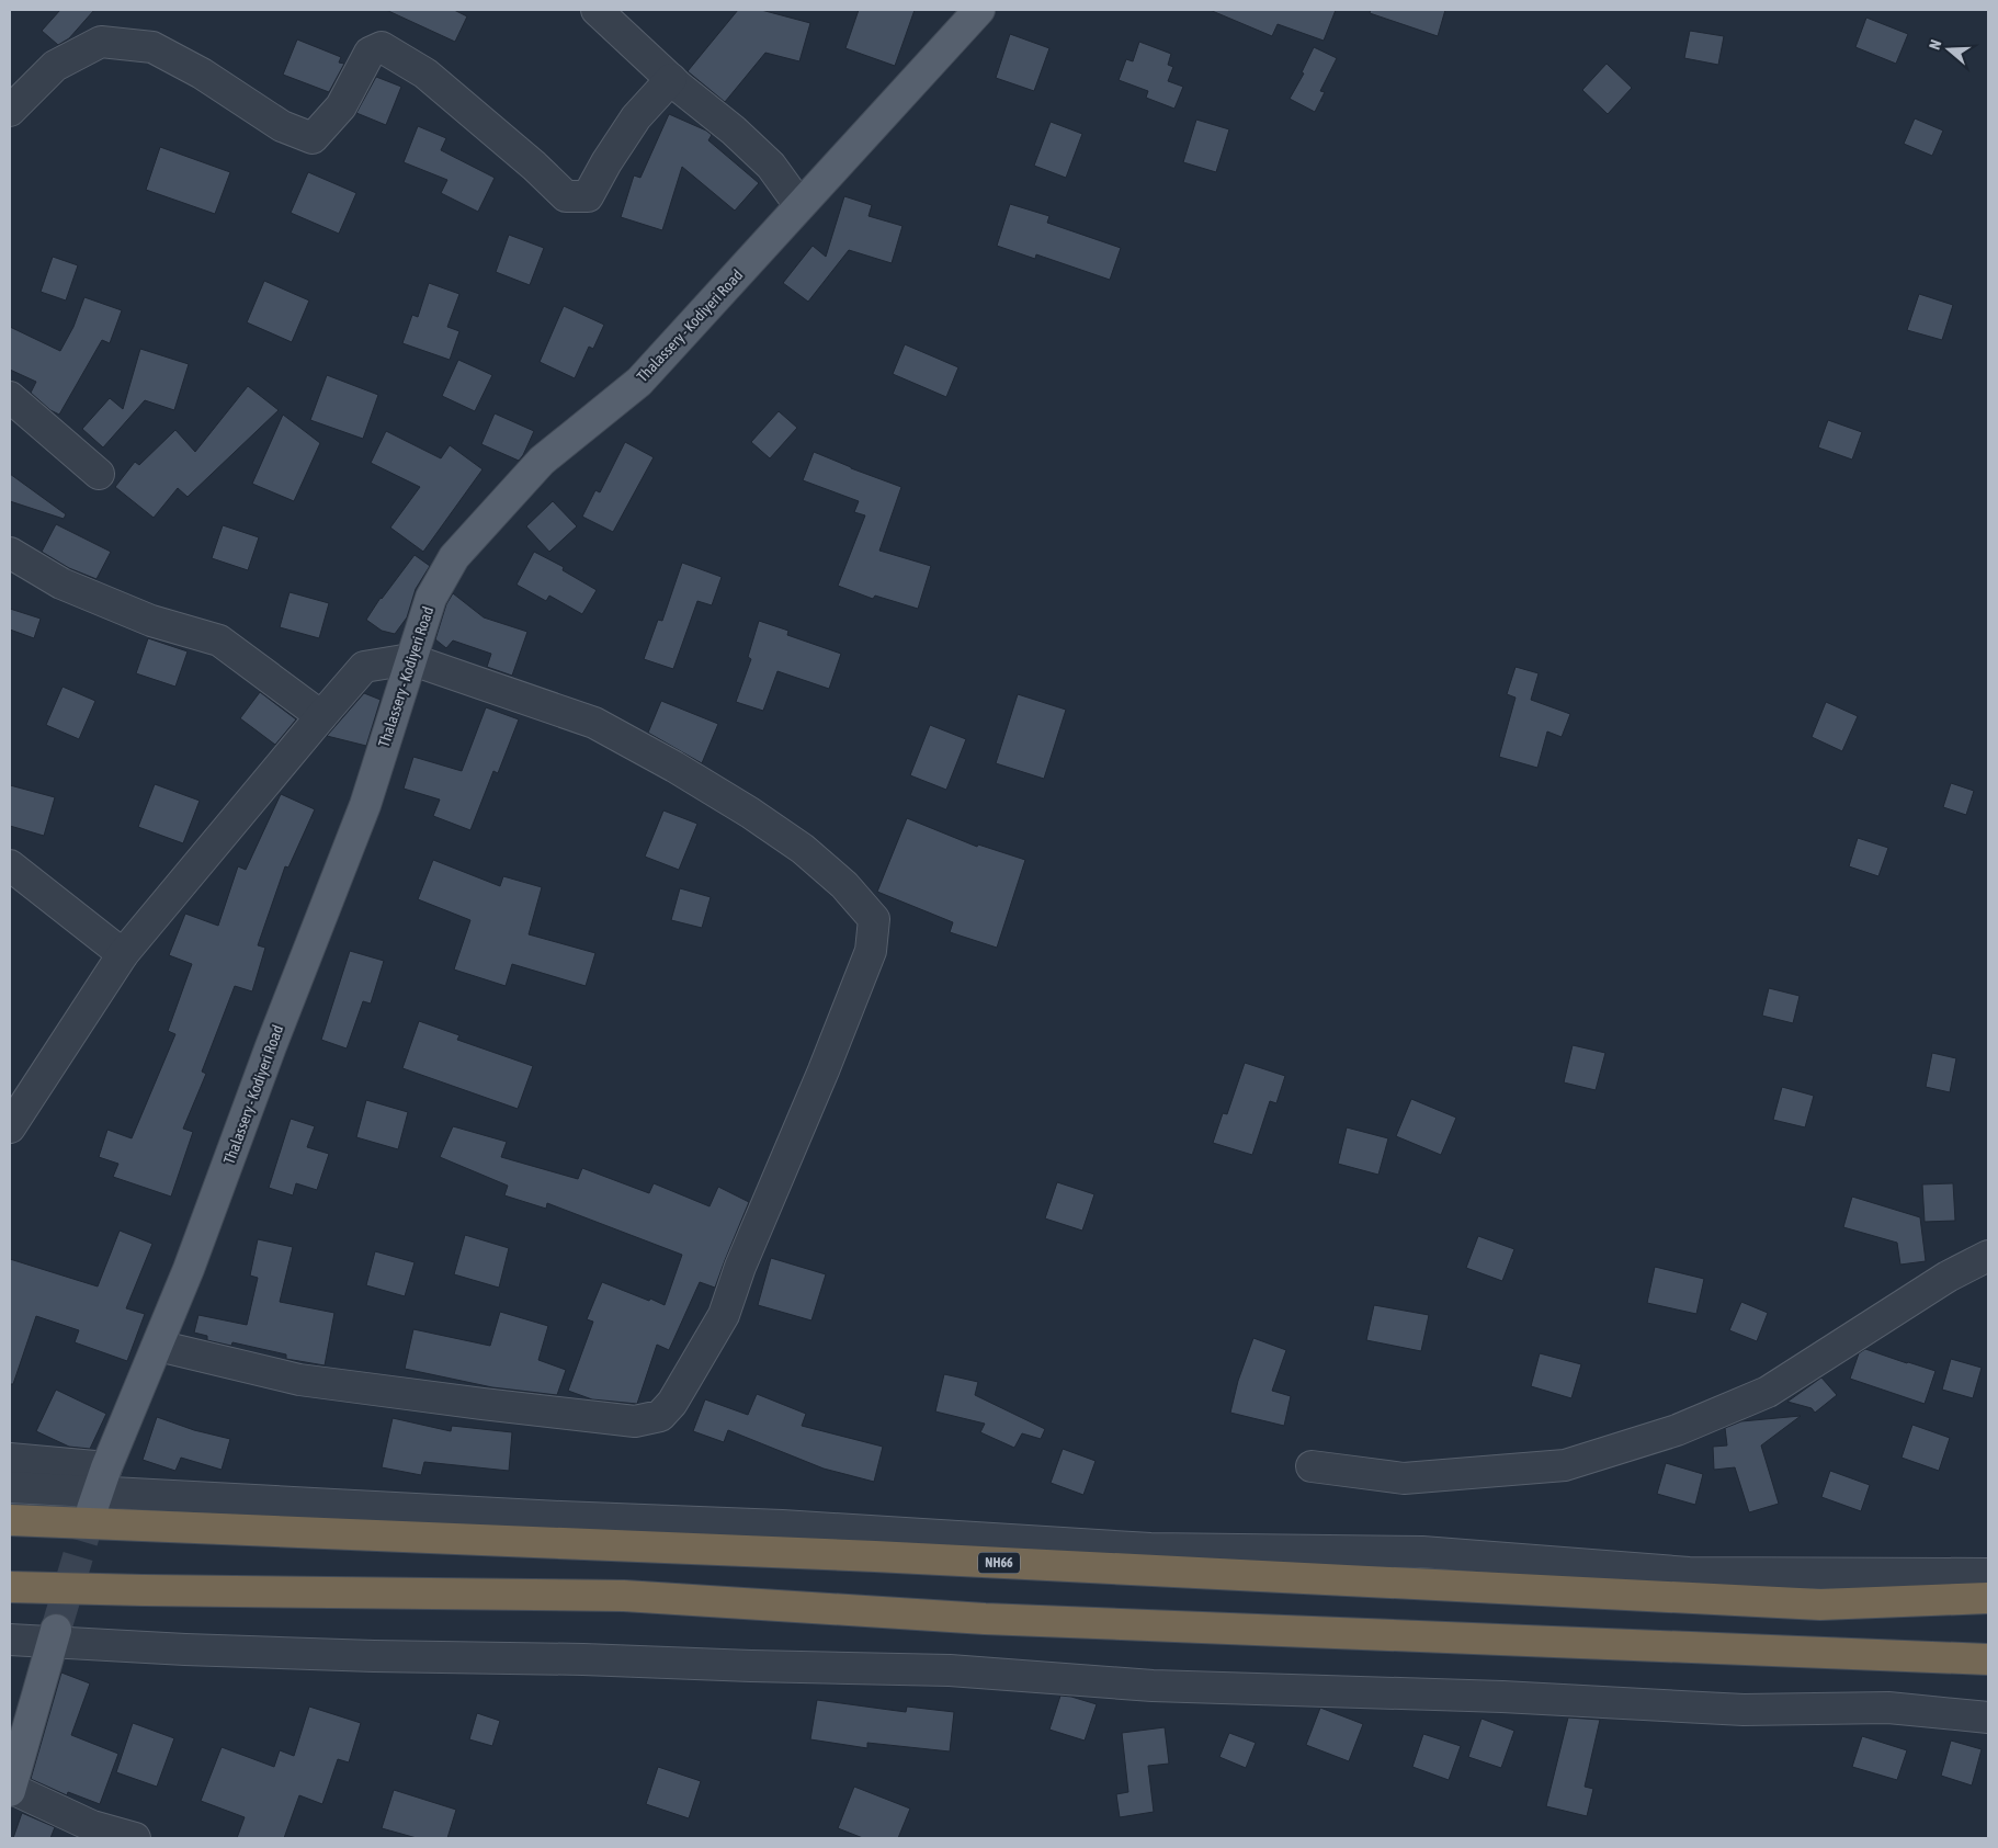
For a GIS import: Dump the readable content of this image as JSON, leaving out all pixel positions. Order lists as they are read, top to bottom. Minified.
{"streets":{"highway":["NH66"],"main road":["Thalassery - Kodiyeri Road"]},"north":"left"}
